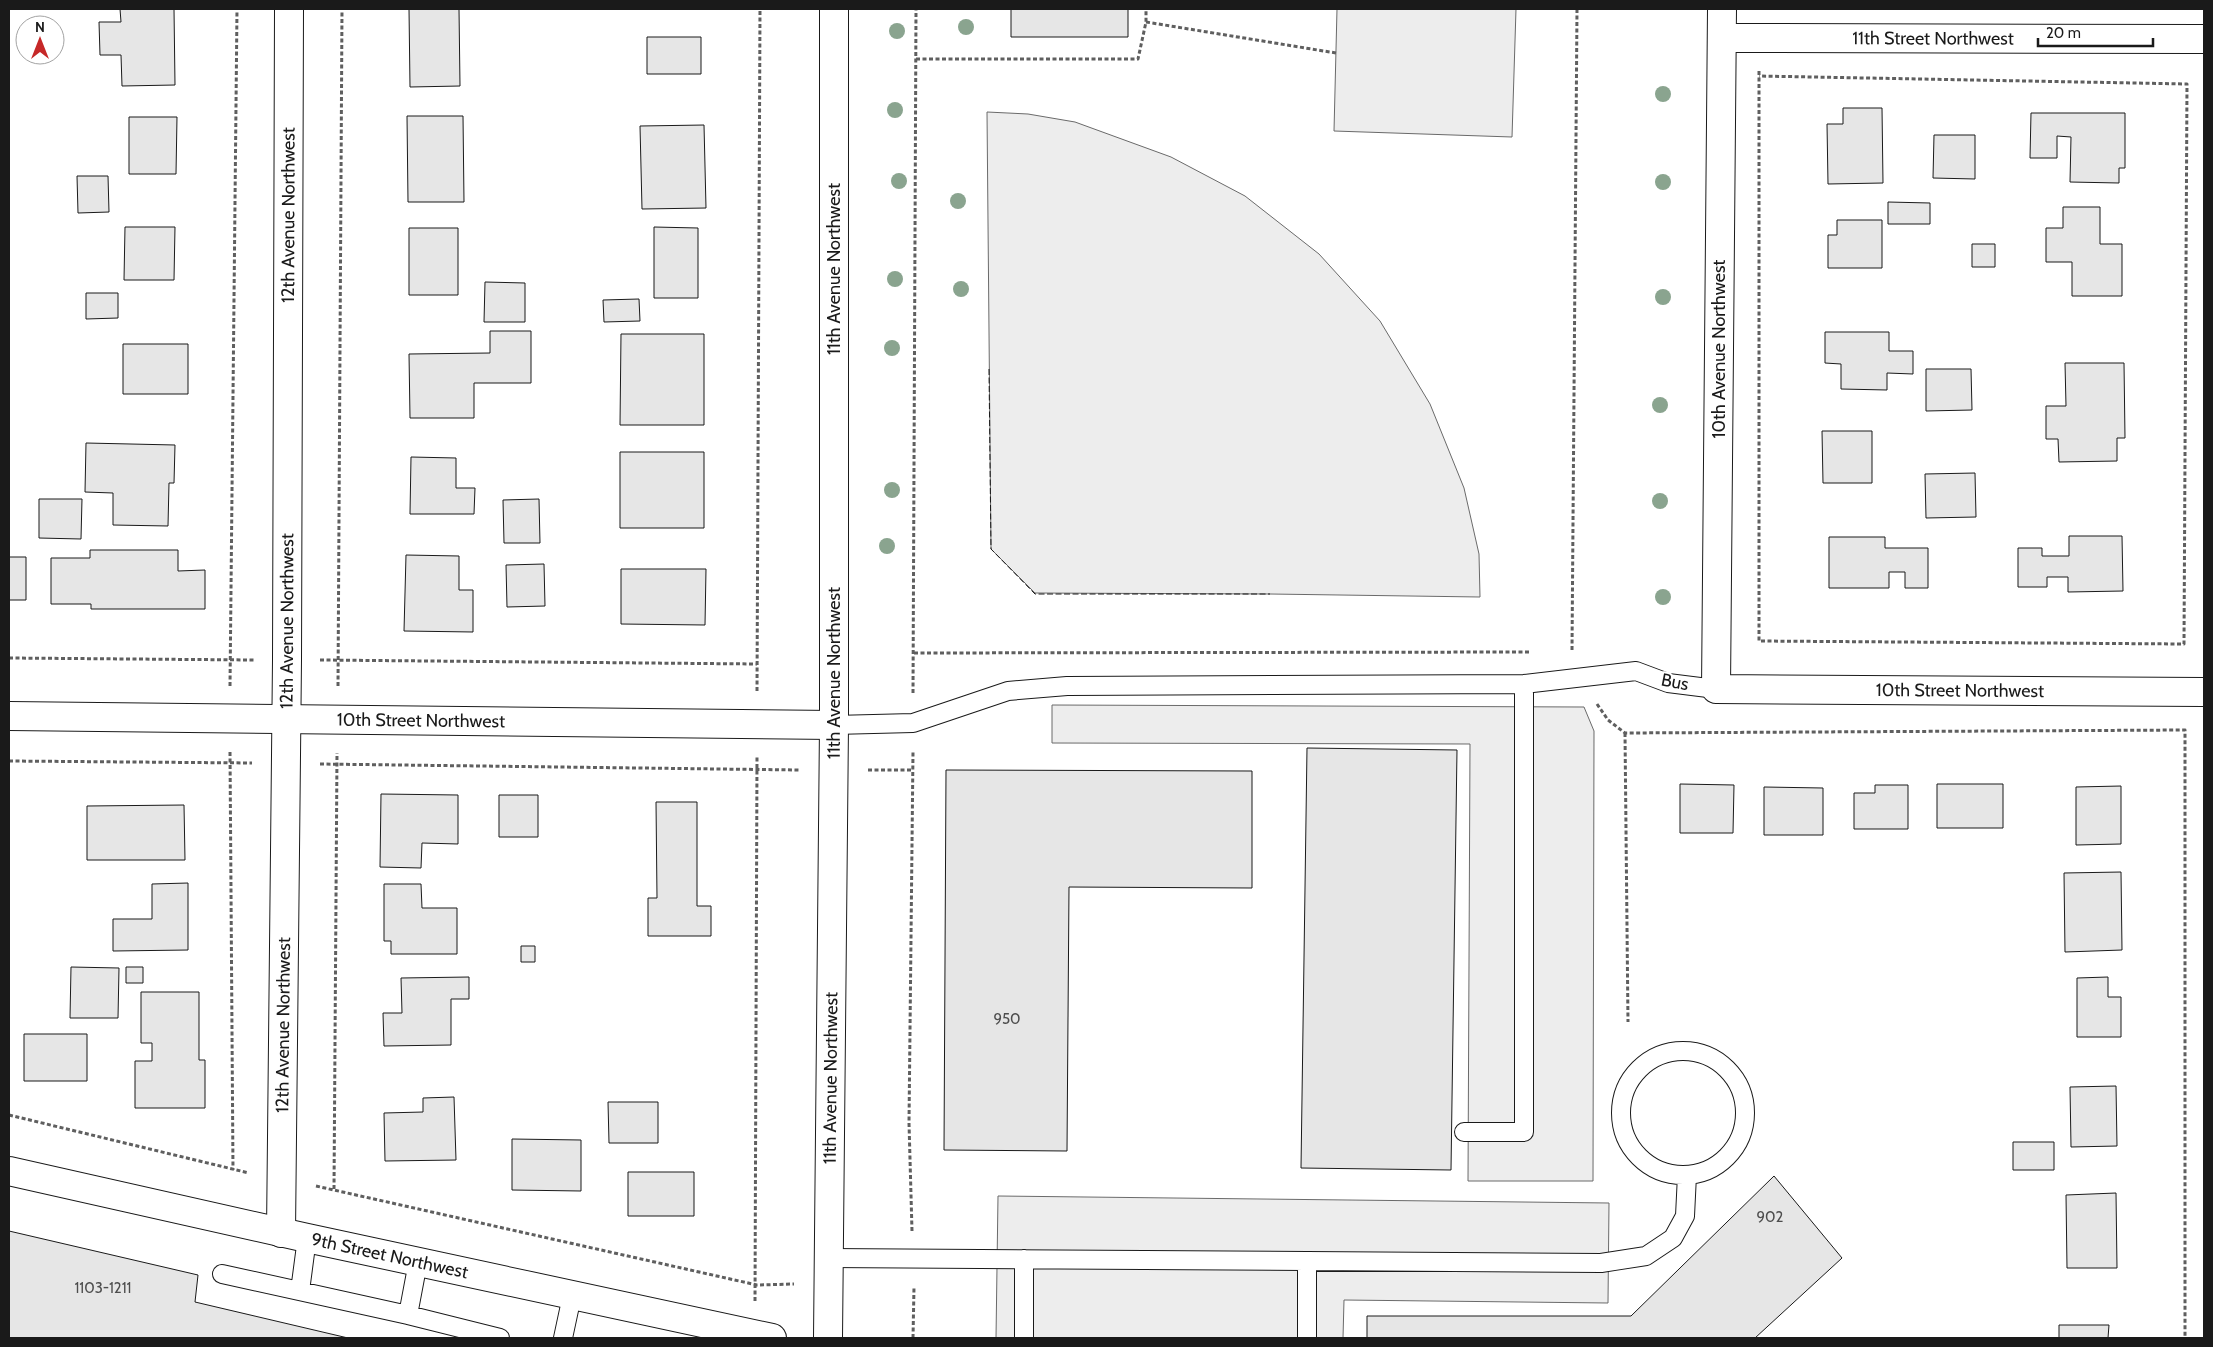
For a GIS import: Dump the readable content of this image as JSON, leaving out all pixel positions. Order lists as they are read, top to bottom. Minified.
{"streets":{"street":["11th Street Northwest","12th Avenue Northwest","11th Avenue Northwest","10th Avenue Northwest","10th Street Northwest","9th Street Northwest"],"lane":["Bus"]},"crossings":[["11th Street Northwest","10th Avenue Northwest"],["12th Avenue Northwest","10th Street Northwest"],["12th Avenue Northwest","9th Street Northwest"],["11th Avenue Northwest","10th Street Northwest"],["10th Avenue Northwest","Bus"],["10th Avenue Northwest","10th Street Northwest"],["Bus","10th Street Northwest"]],"house_numbers":["950","902","1103-1211"],"scale_bar":"20 m","north":"top"}
